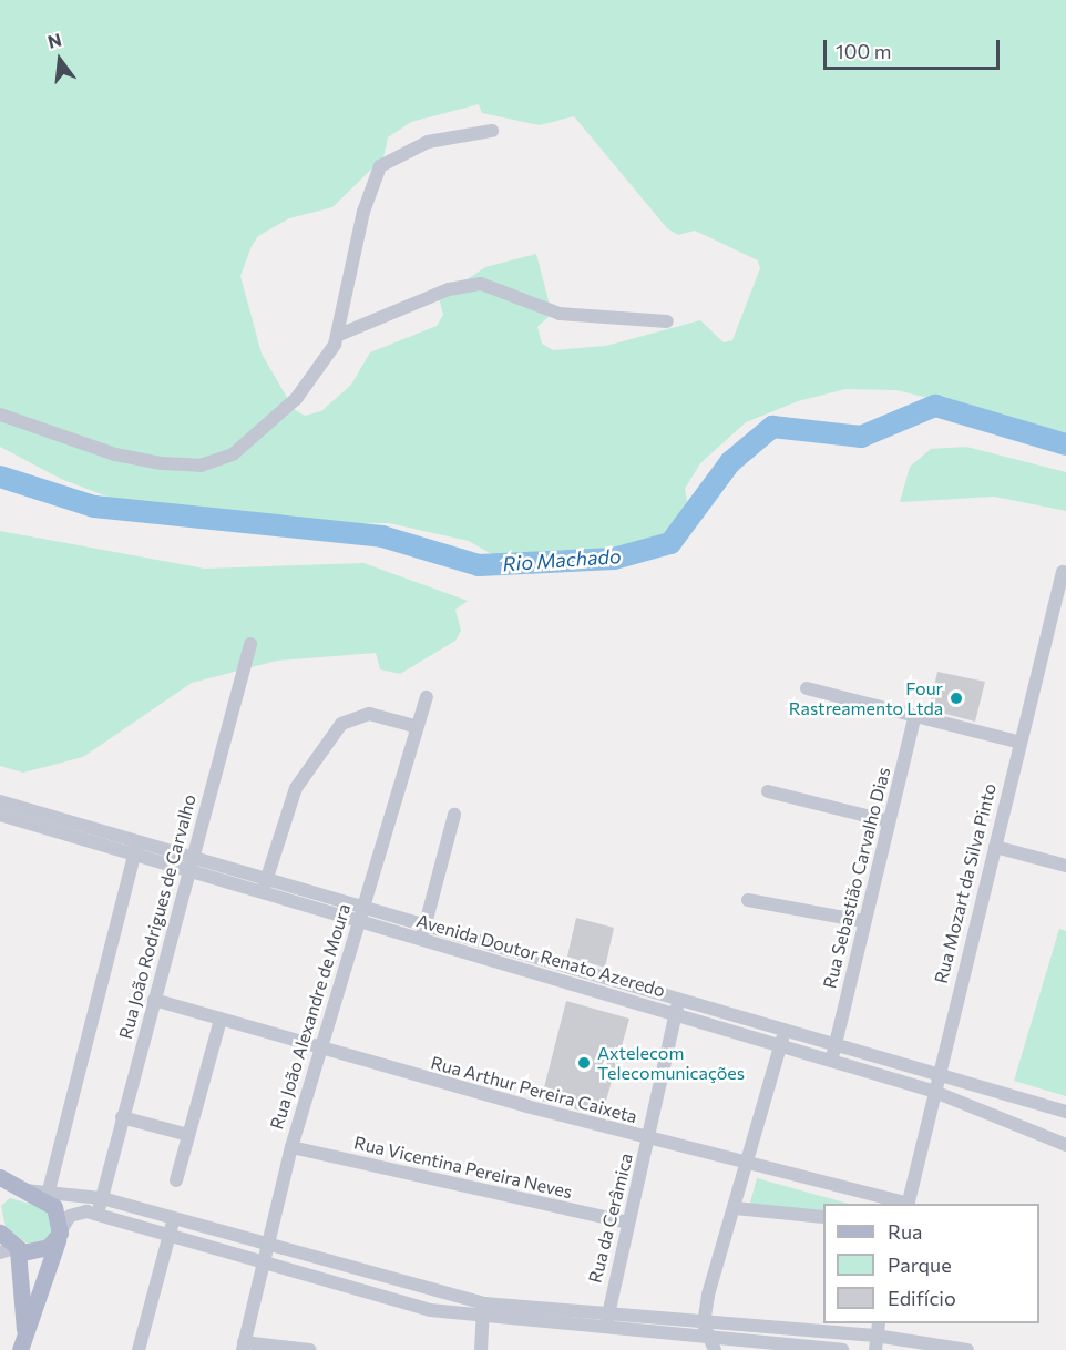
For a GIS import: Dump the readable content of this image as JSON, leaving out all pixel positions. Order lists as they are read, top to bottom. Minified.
{"streets":{"street":["Rua Sebastião Carvalho Dias","Rua Mozart da Silva Pinto","Rua João Rodrigues de Carvalho","Avenida Doutor Renato Azeredo","Rua João Alexandre de Moura","Rua Arthur Pereira Caixeta","Rua Vicentina Pereira Neves","Rua da Cerâmica"]},"crossings":[["Rua Sebastião Carvalho Dias","Avenida Doutor Renato Azeredo"],["Rua Mozart da Silva Pinto","Avenida Doutor Renato Azeredo"],["Rua João Rodrigues de Carvalho","Avenida Doutor Renato Azeredo"],["Rua João Rodrigues de Carvalho","Rua Arthur Pereira Caixeta"],["Avenida Doutor Renato Azeredo","Rua João Alexandre de Moura"],["Avenida Doutor Renato Azeredo","Rua da Cerâmica"],["Rua João Alexandre de Moura","Rua Arthur Pereira Caixeta"],["Rua João Alexandre de Moura","Rua Vicentina Pereira Neves"],["Rua Arthur Pereira Caixeta","Rua da Cerâmica"],["Rua Vicentina Pereira Neves","Rua da Cerâmica"]],"water":["Rio Machado"],"places":["Four Rastreamento Ltda","Axtelecom Telecomunicações"],"legend":["Rua","Parque","Edifício"],"scale_bar":"100 m","north":"top"}
